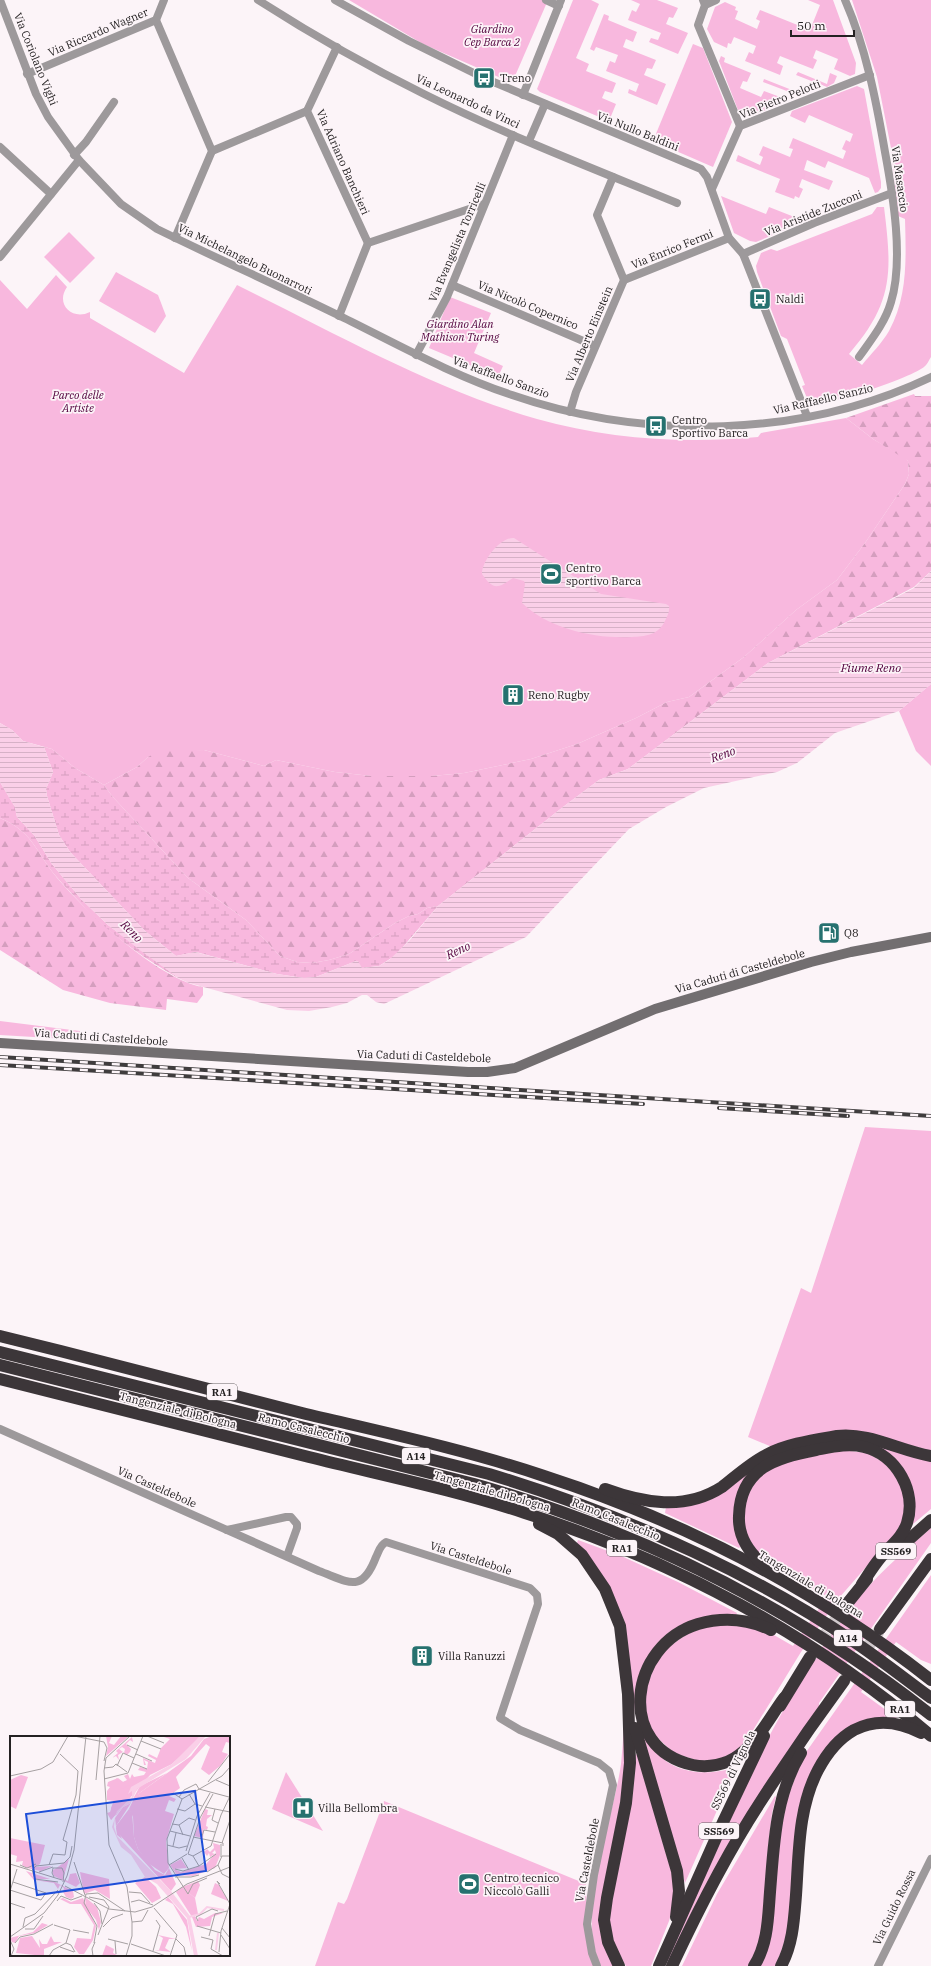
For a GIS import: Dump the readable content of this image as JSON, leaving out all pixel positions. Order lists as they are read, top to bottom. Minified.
{"streets":{"highway":["RA1","Tangenziale di Bologna","Ramo Casalecchio","A14","SS569","SS569 di Vignola"],"main road":["Via Caduti di Casteldebole"],"street":["Via Riccardo Wagner","Via Coriolano Vighi","Via Pietro Pelotti","Via Leonardo da Vinci","Via Nullo Baldini","Via Adriano Banchieri","Via Masaccio","Via Aristide Zucconi","Via Evangelista Torricelli","Via Enrico Fermi","Via Michelangelo Buonarroti","Via Nicolò Copernico","Via Alberto Einstein","Via Raffaello Sanzio","Via Casteldebole","Via Guido Rossa"]},"crossings":[["Via Riccardo Wagner","Via Coriolano Vighi"],["Via Coriolano Vighi","Via Michelangelo Buonarroti"],["Via Pietro Pelotti","Via Nullo Baldini"],["Via Pietro Pelotti","Via Masaccio"],["Via Leonardo da Vinci","Via Adriano Banchieri"],["Via Leonardo da Vinci","Via Evangelista Torricelli"],["Via Leonardo da Vinci","Via Alberto Einstein"],["Via Nullo Baldini","Via Enrico Fermi"],["Via Masaccio","Via Aristide Zucconi"],["Via Evangelista Torricelli","Via Michelangelo Buonarroti"],["Via Evangelista Torricelli","Via Nicolò Copernico"],["Via Evangelista Torricelli","Via Raffaello Sanzio"],["Via Enrico Fermi","Via Alberto Einstein"],["Via Michelangelo Buonarroti","Via Raffaello Sanzio"],["Via Nicolò Copernico","Via Alberto Einstein"],["Via Alberto Einstein","Via Raffaello Sanzio"],["Tangenziale di Bologna","SS569"]],"water":["Fiume Reno","Reno"],"parks":["Giardino Cep Barca 2","Giardino Alan Mathison Turing","Parco delle Artiste"],"places":{"bus stop":["Treno","Naldi","Centro Sportivo Barca"],"sports":["Centro sportivo Barca","Centro tecnico Niccolò Galli"],"building":["Reno Rugby","Villa Ranuzzi"],"fuel station":["Q8"],"hospital":["Villa Bellombra"]},"scale_bar":"50 m"}
